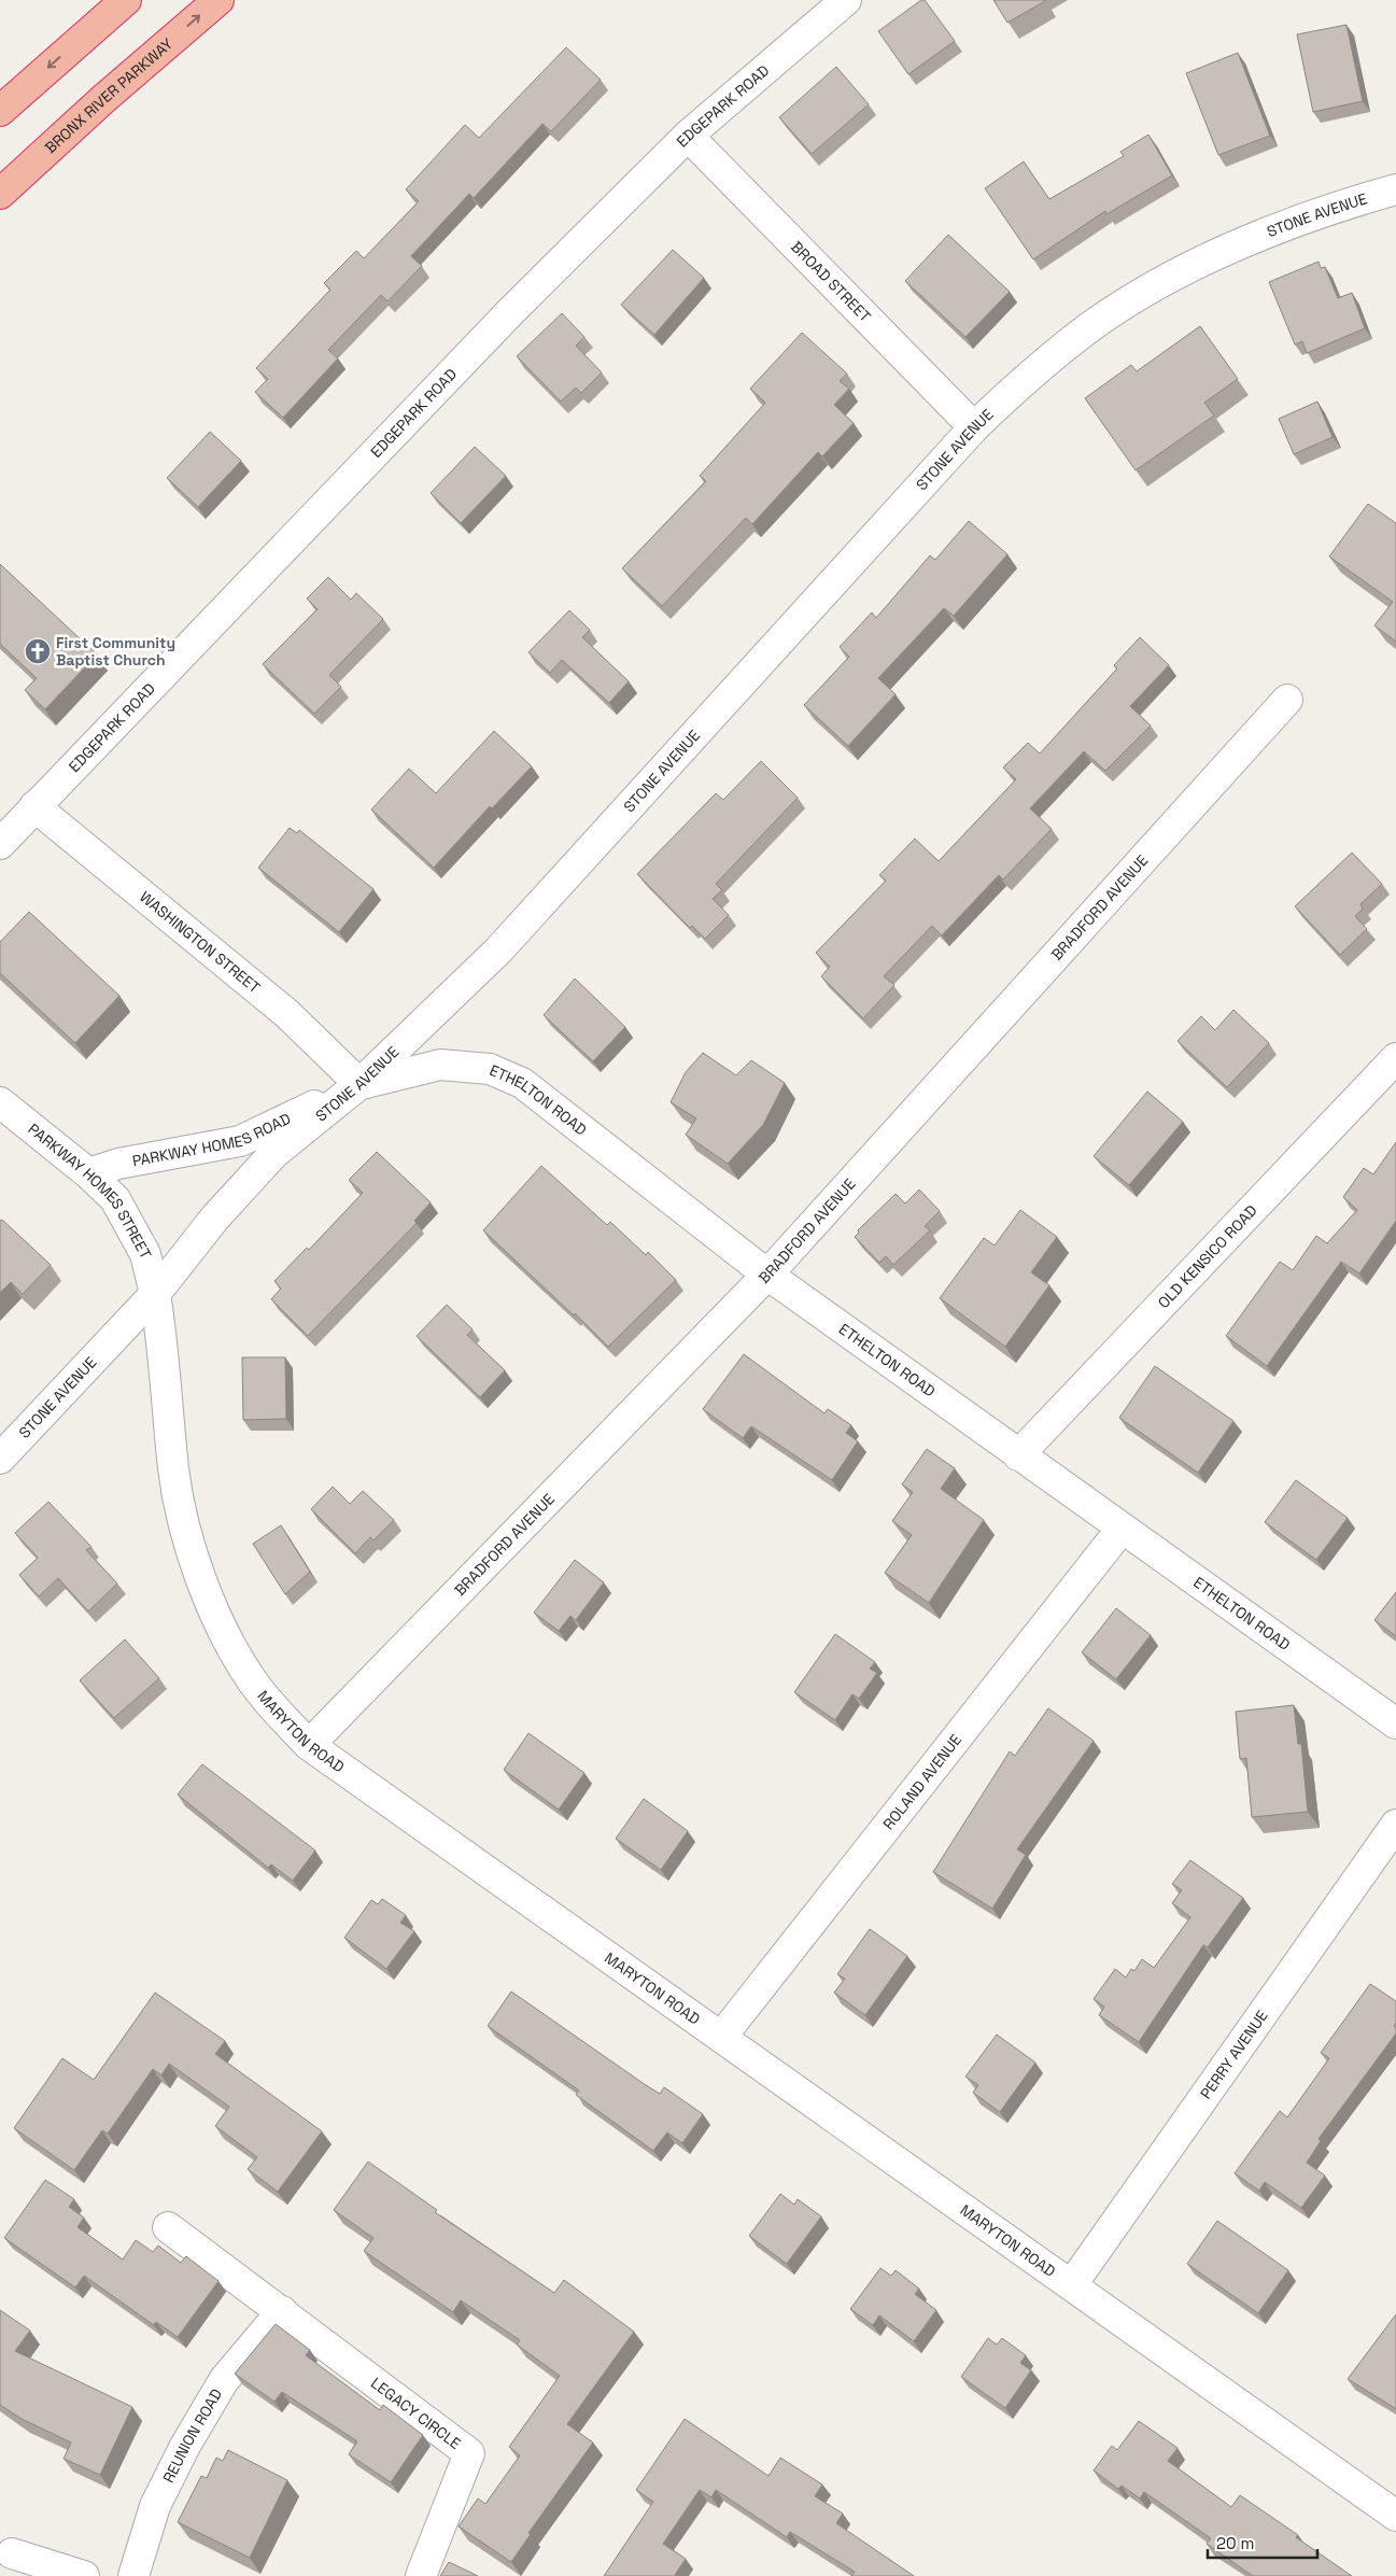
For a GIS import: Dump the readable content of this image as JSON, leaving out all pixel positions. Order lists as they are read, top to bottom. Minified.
{"streets":{"highway":["BRONX RIVER PARKWAY"],"street":["EDGEPARK ROAD","STONE AVENUE","BROAD STREET","BRADFORD AVENUE","WASHINGTON STREET","ETHELTON ROAD","PARKWAY HOMES ROAD","PARKWAY HOMES STREET","OLD KENSICO ROAD","MARYTON ROAD","ROLAND AVENUE","PERRY AVENUE","LEGACY CIRCLE","REUNION ROAD"]},"crossings":[["EDGEPARK ROAD","BROAD STREET"],["EDGEPARK ROAD","WASHINGTON STREET"],["STONE AVENUE","BROAD STREET"],["STONE AVENUE","WASHINGTON STREET"],["STONE AVENUE","ETHELTON ROAD"],["STONE AVENUE","PARKWAY HOMES ROAD"],["STONE AVENUE","PARKWAY HOMES STREET"],["STONE AVENUE","MARYTON ROAD"],["BRADFORD AVENUE","ETHELTON ROAD"],["BRADFORD AVENUE","MARYTON ROAD"],["WASHINGTON STREET","ETHELTON ROAD"],["WASHINGTON STREET","PARKWAY HOMES ROAD"],["ETHELTON ROAD","PARKWAY HOMES ROAD"],["ETHELTON ROAD","OLD KENSICO ROAD"],["ETHELTON ROAD","ROLAND AVENUE"],["PARKWAY HOMES ROAD","PARKWAY HOMES STREET"],["PARKWAY HOMES STREET","MARYTON ROAD"],["MARYTON ROAD","ROLAND AVENUE"],["MARYTON ROAD","PERRY AVENUE"],["LEGACY CIRCLE","REUNION ROAD"]],"places":{"church":["First Community Baptist Church"]},"scale_bar":"20 m"}
